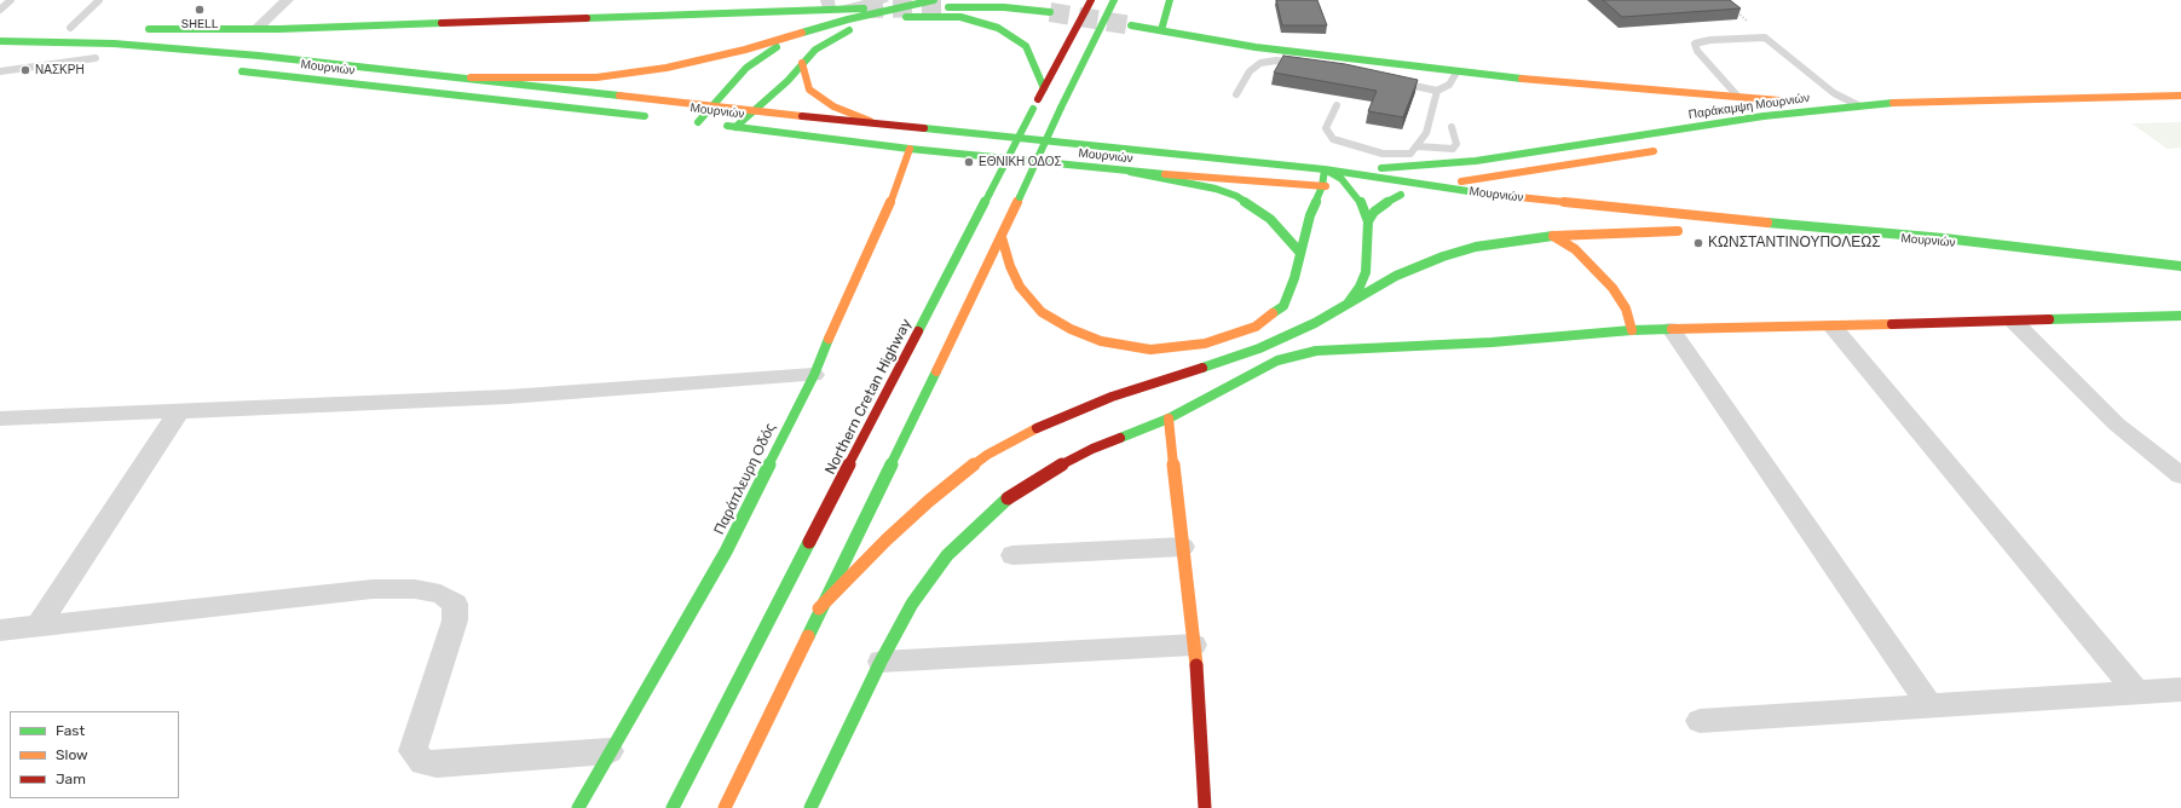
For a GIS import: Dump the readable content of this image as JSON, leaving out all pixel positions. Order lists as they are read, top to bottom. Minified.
{"streets":{"main road":["Μουρνιών","Παράκαμψη Μουρνιών","Northern Cretan Highway","Παράπλευρη Οδός"]},"crossings":[["Μουρνιών","Παράκαμψη Μουρνιών"],["Μουρνιών","Παράπλευρη Οδός"]],"places":["SHELL","ΝΑΣΚΡΗ","ΕΘΝΙΚΗ ΟΔΟΣ","ΚΩΝΣΤΑΝΤΙΝΟΥΠΟΛΕΩΣ"],"legend":["Fast","Slow","Jam"]}
